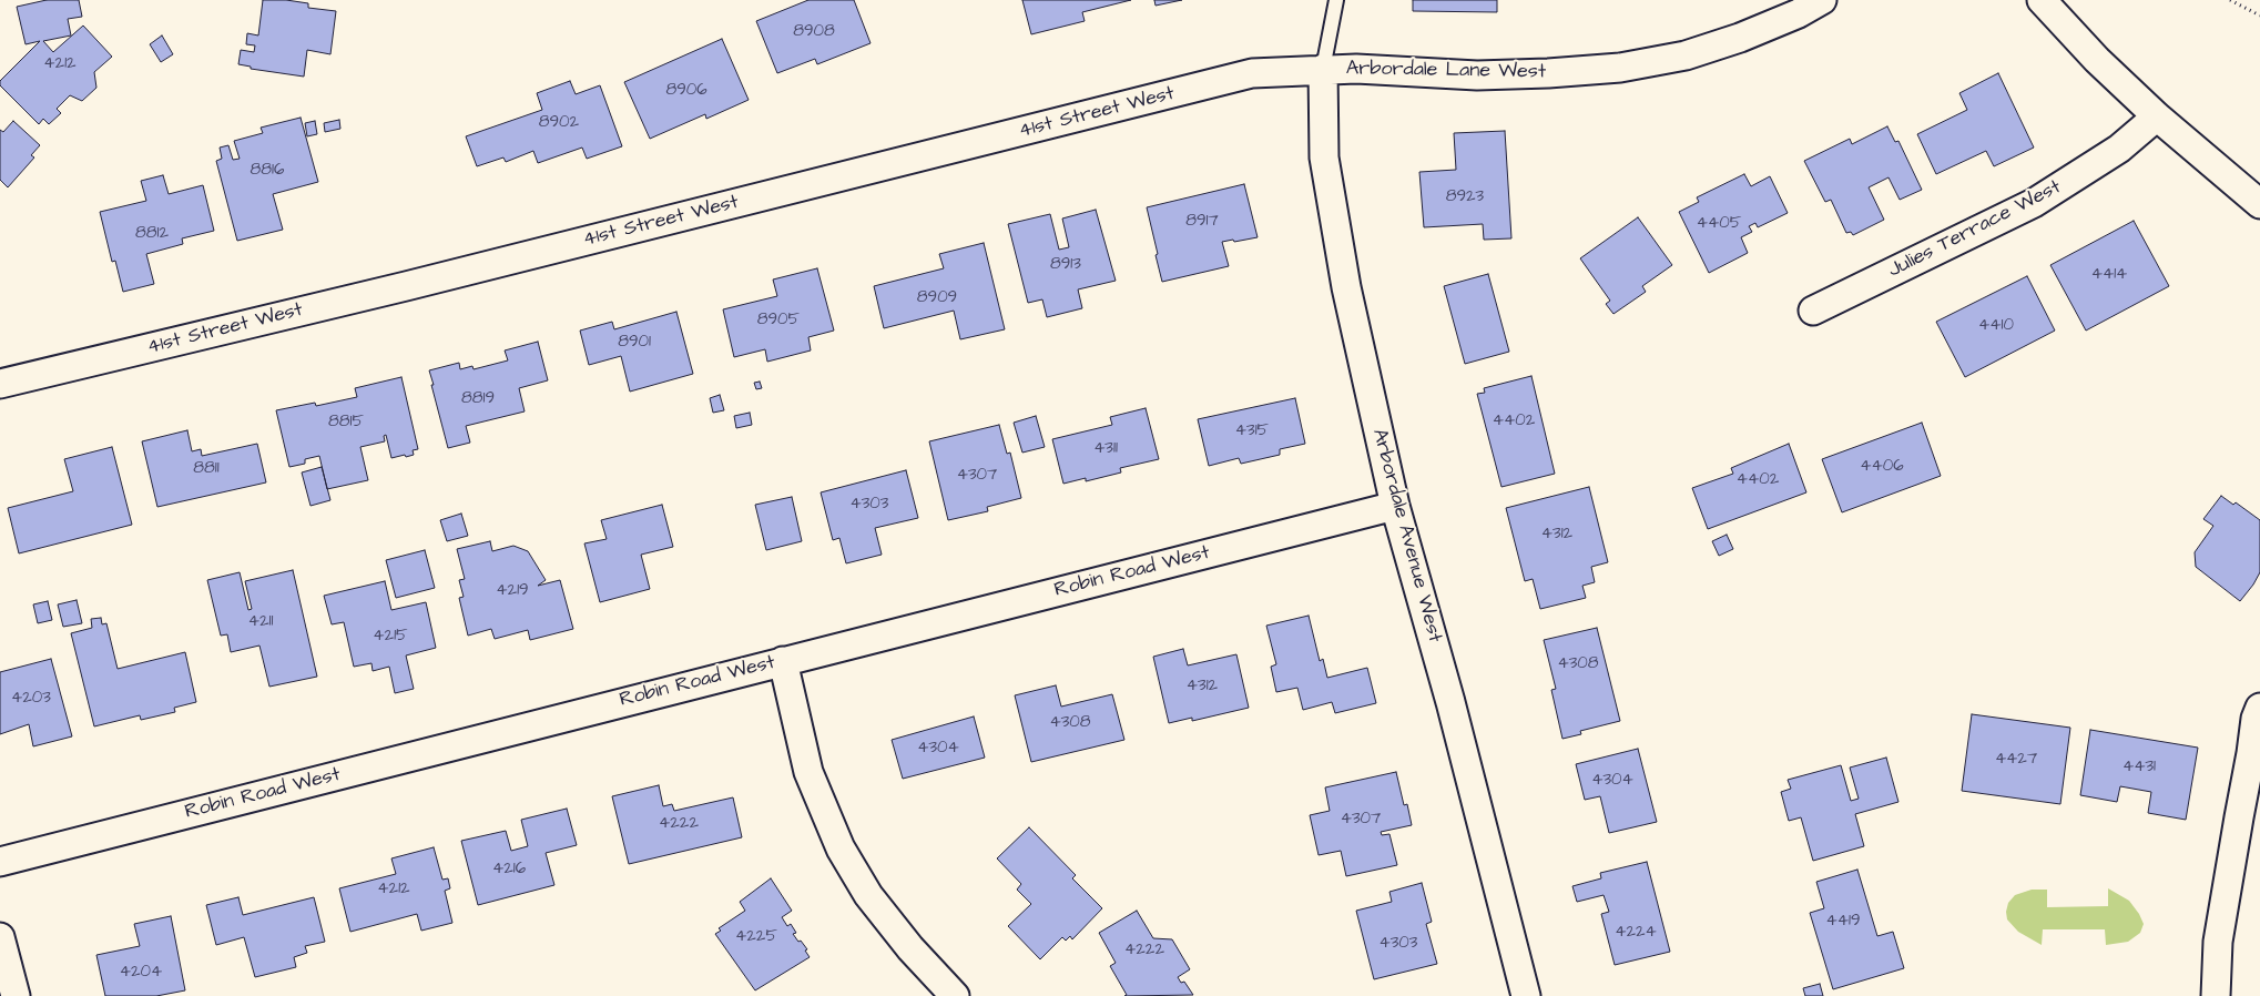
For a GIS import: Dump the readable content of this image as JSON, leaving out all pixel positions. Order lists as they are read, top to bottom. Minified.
{"streets":{"street":["Arbordale Lane West","41st Street West","Julies Terrace West","Arbordale Avenue West","Robin Road West"]},"crossings":[["Arbordale Lane West","41st Street West"],["Arbordale Lane West","Arbordale Avenue West"],["41st Street West","Arbordale Avenue West"],["Arbordale Avenue West","Robin Road West"]],"house_numbers":["8908","4212","8906","8902","8816","8923","8917","4405","8812","8913","4414","8909","8905","4410","8901","8819","4402","8815","4315","4311","4406","8811","4307","4402","4303","4312","4219","4211","4215","4308","4312","4203","4308","4304","4427","4431","4304","4307","4222","4216","4212","4419","4224","4225","4303","4222","4204"]}
